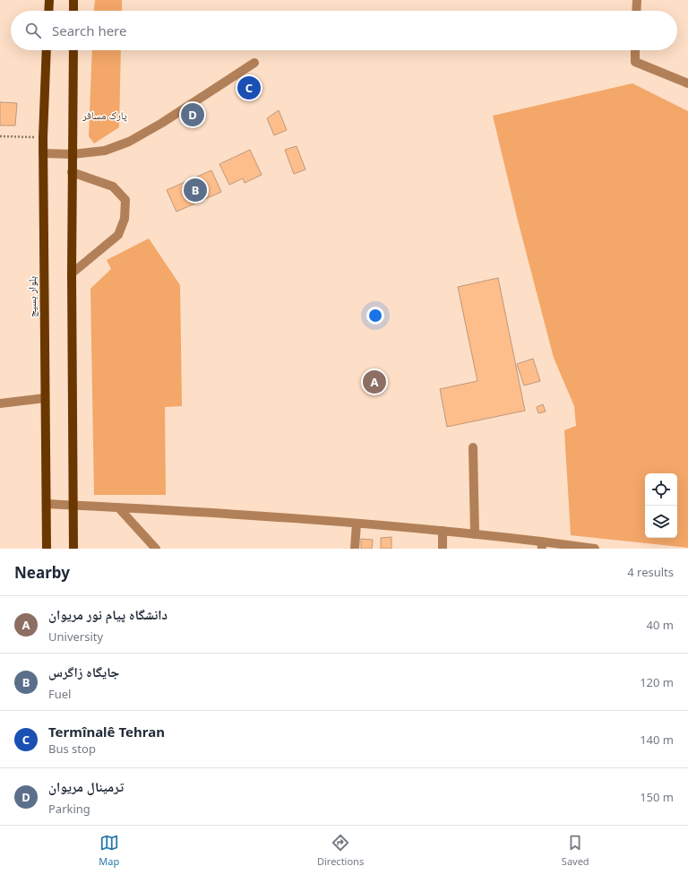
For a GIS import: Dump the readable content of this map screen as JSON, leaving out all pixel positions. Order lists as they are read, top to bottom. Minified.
{"streets":{"main road":["بلوار بسیج"]},"parks":["پارک مسافر"],"page":{"search":"Search here","pins":["C","D","B","A"],"heading":["Nearby","4 results"],"list":[{"mark":"A","name":"دانشگاه پیام نور مریوان","note":"University","value":"40 m"},{"mark":"B","name":"جایگاه زاگرس","note":"Fuel","value":"120 m"},{"mark":"C","name":"Termînalê Tehran","note":"Bus stop","value":"140 m"},{"mark":"D","name":"ترمینال مریوان","note":"Parking","value":"150 m"}],"nav":["Map","Directions","Saved"]}}
